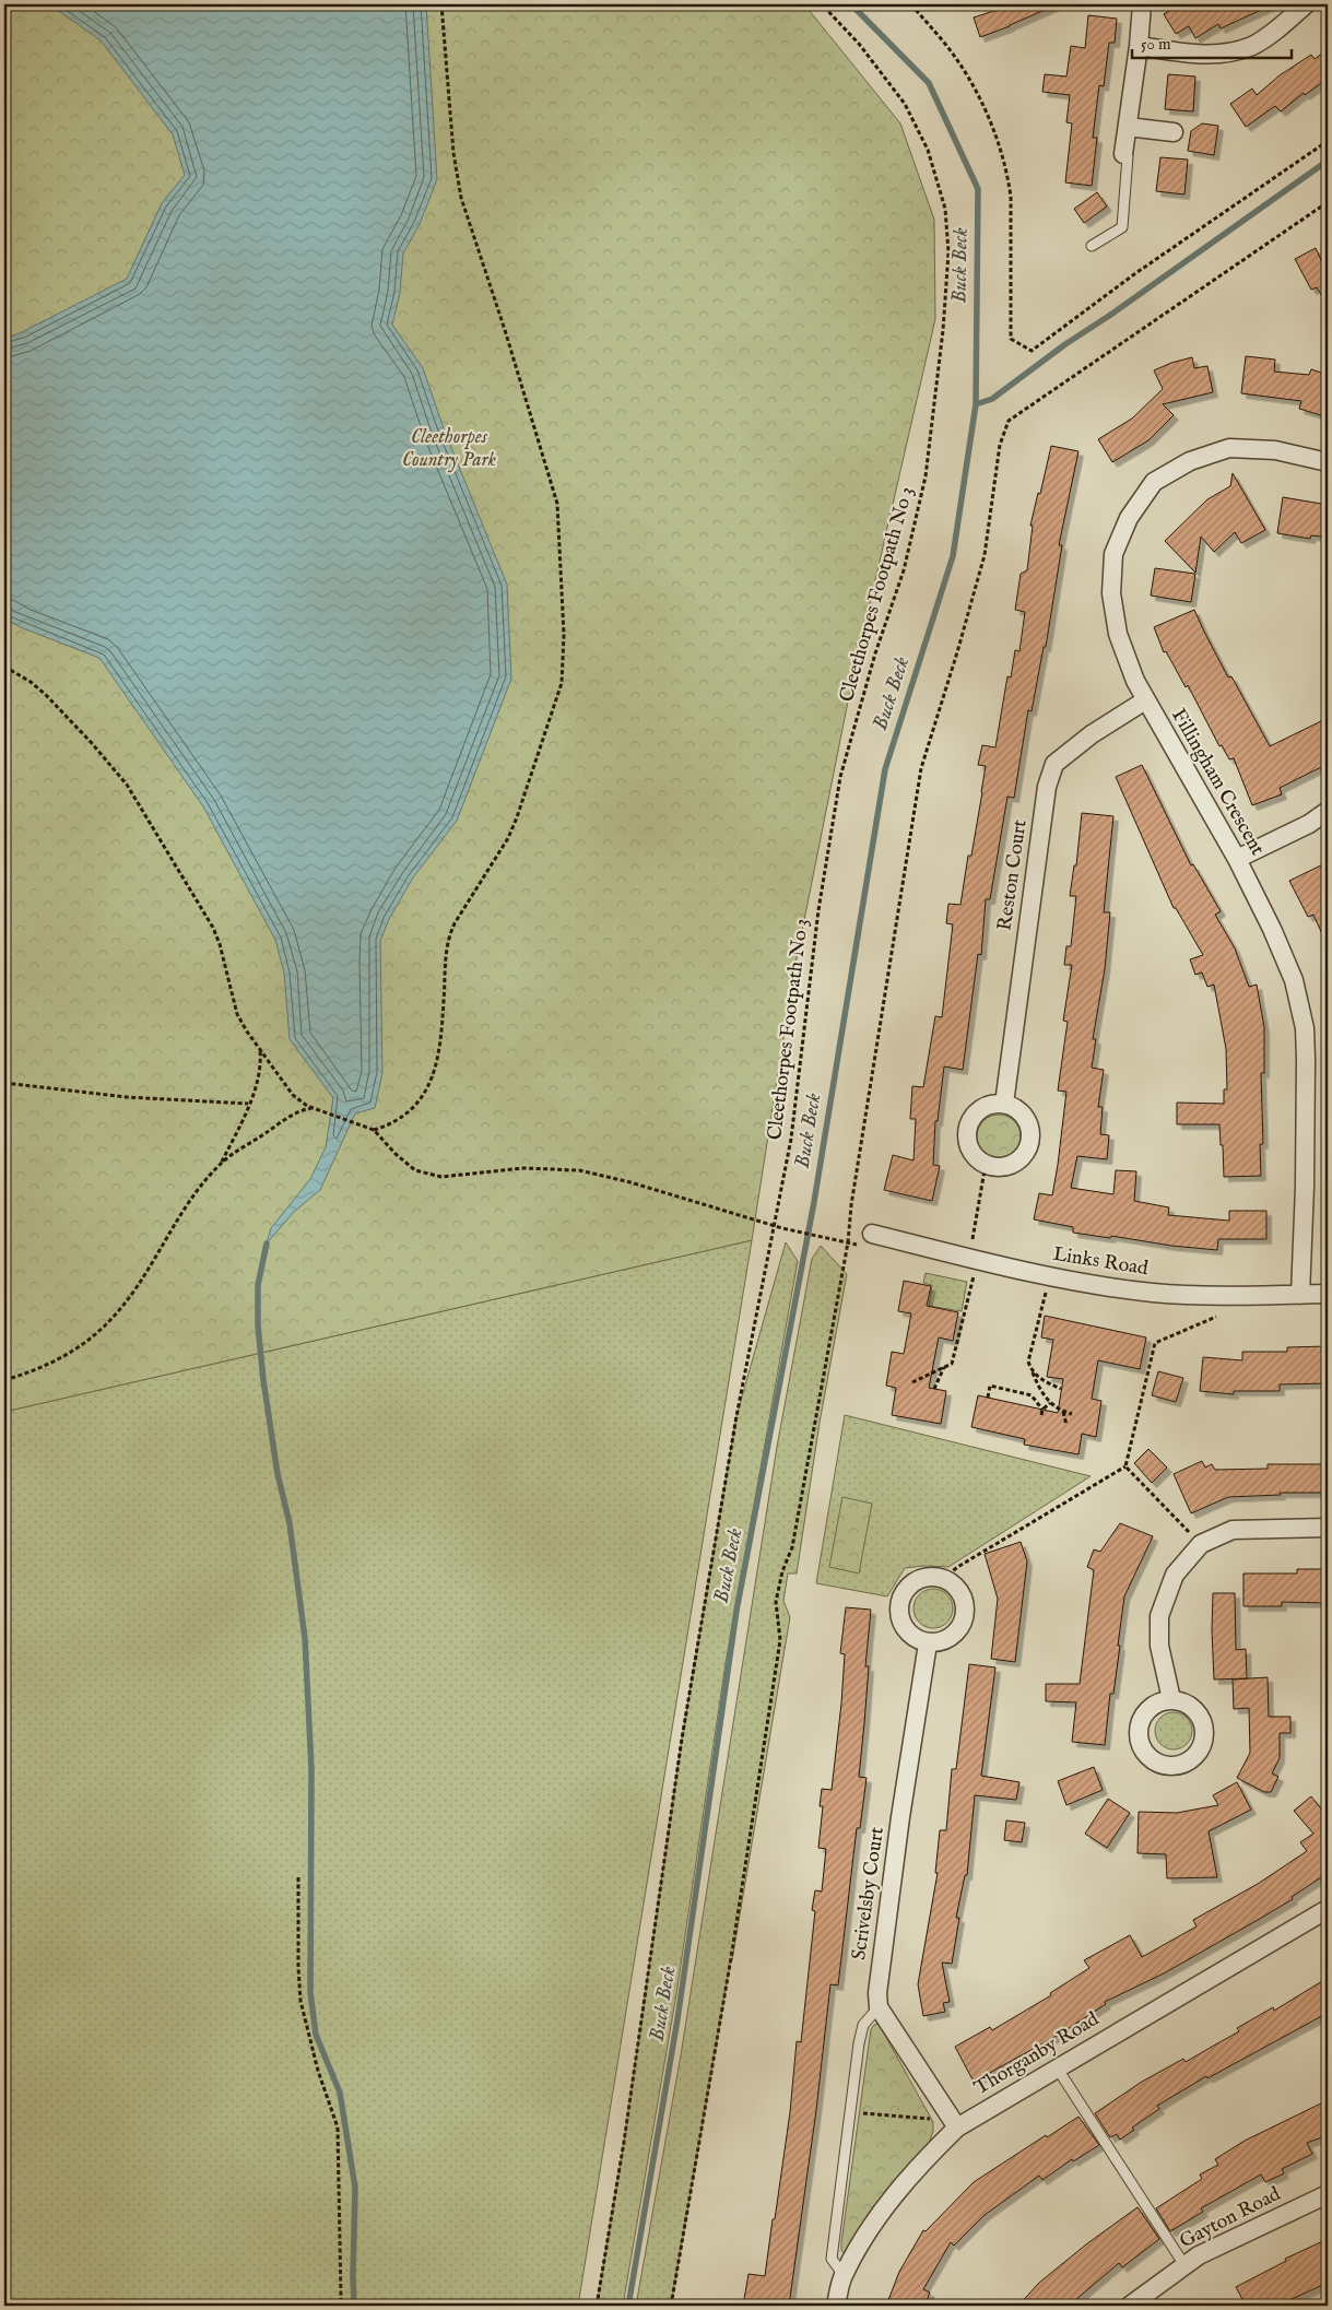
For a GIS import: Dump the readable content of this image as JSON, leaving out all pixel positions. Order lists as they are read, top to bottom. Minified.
{"streets":{"street":["Fillingham Crescent","Reston Court","Links Road","Scrivelsby Court","Thorganby Road","Gayton Road"],"path":["Cleethorpes Footpath No 3"]},"crossings":[["Fillingham Crescent","Reston Court"],["Fillingham Crescent","Links Road"]],"water":["Buck Beck"],"parks":["Cleethorpes Country Park"],"scale_bar":"50 m"}
